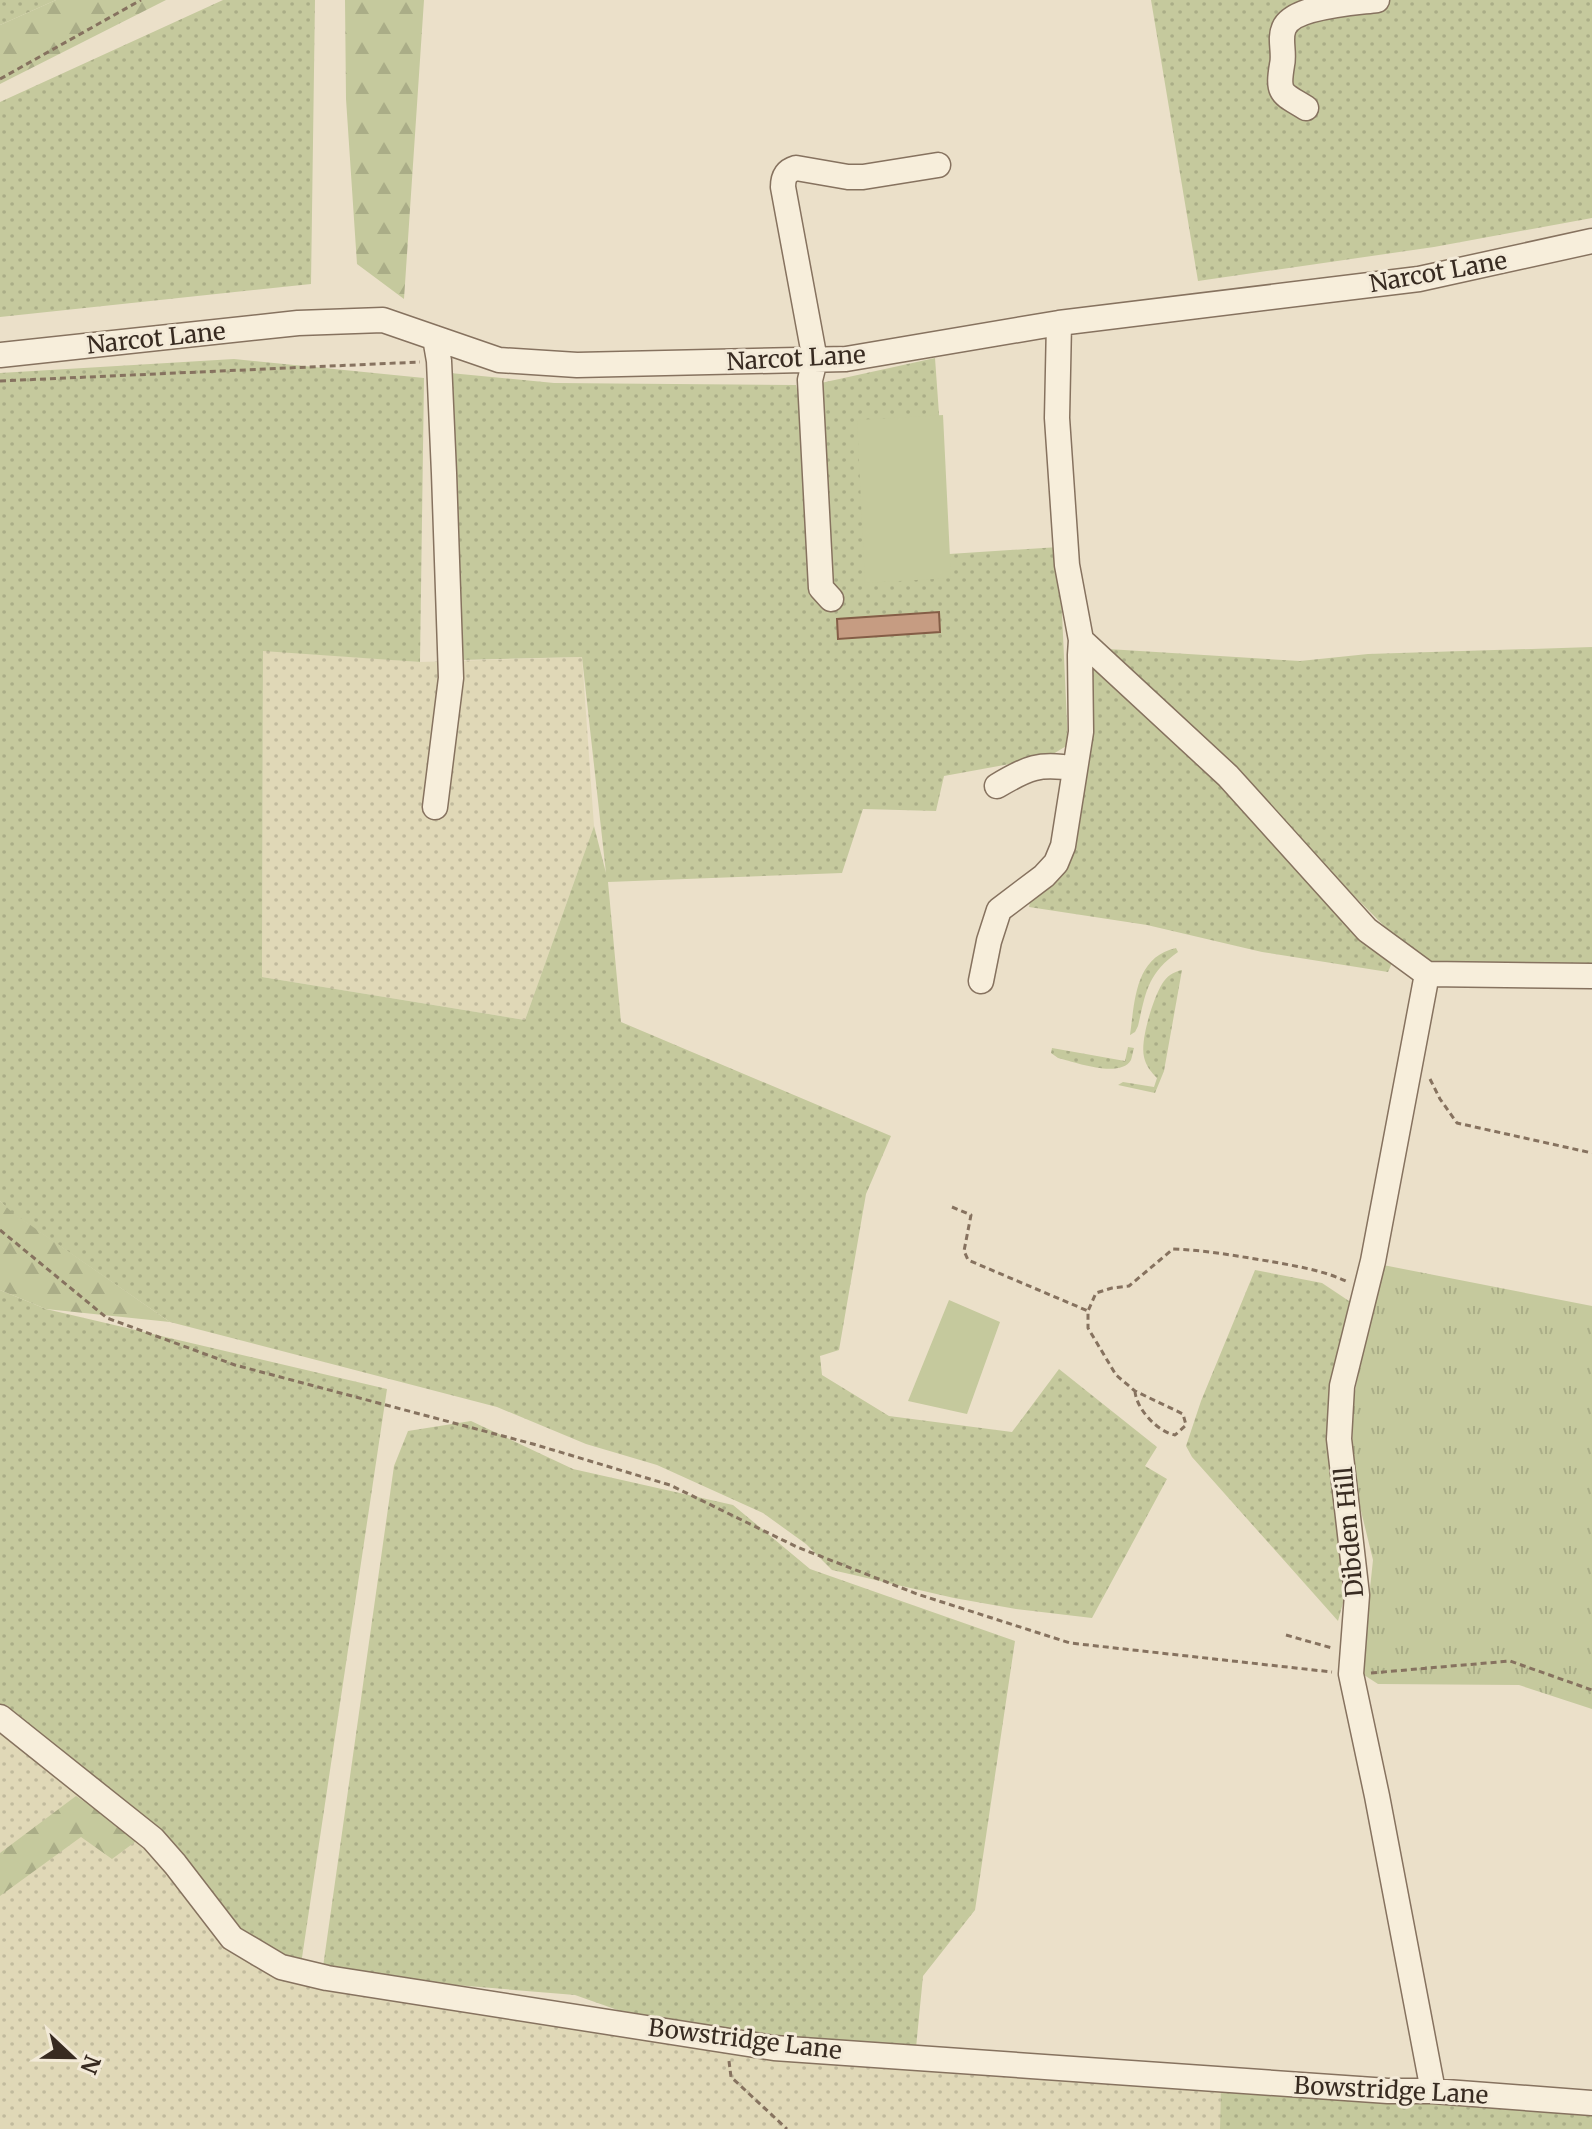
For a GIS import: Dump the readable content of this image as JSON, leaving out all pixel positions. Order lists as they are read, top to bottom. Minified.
{"streets":{"street":["Narcot Lane","Dibden Hill","Bowstridge Lane"]},"crossings":[["Dibden Hill","Bowstridge Lane"]],"north":"right"}
